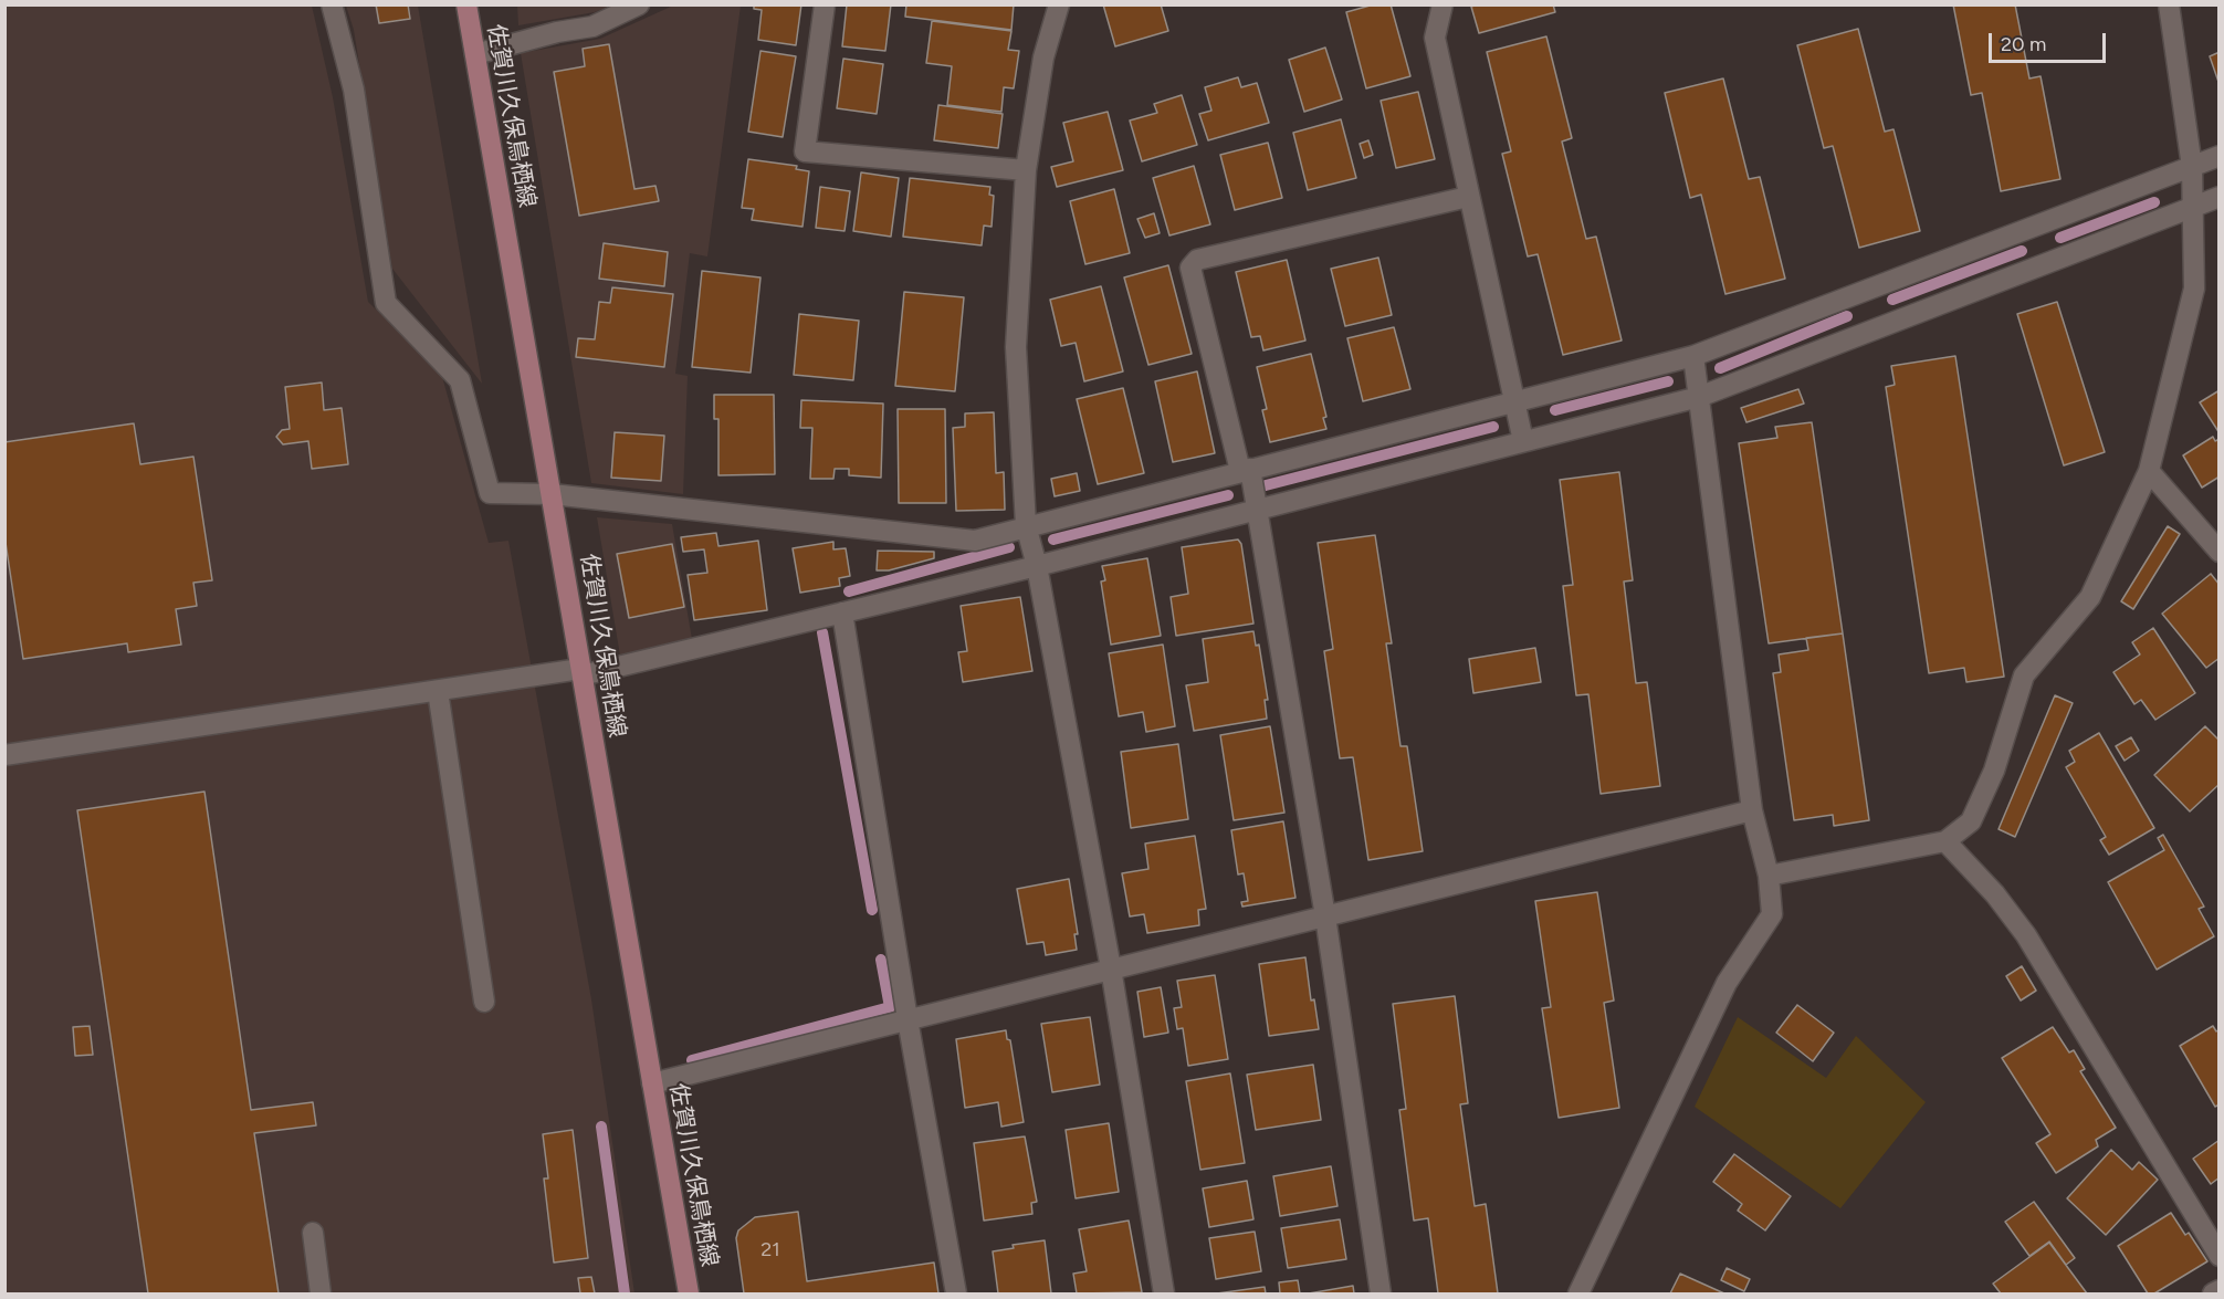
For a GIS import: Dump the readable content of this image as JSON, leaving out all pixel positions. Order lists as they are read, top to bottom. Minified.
{"streets":{"main road":["佐賀川久保鳥栖線"]},"house_numbers":["21"],"scale_bar":"20 m"}
